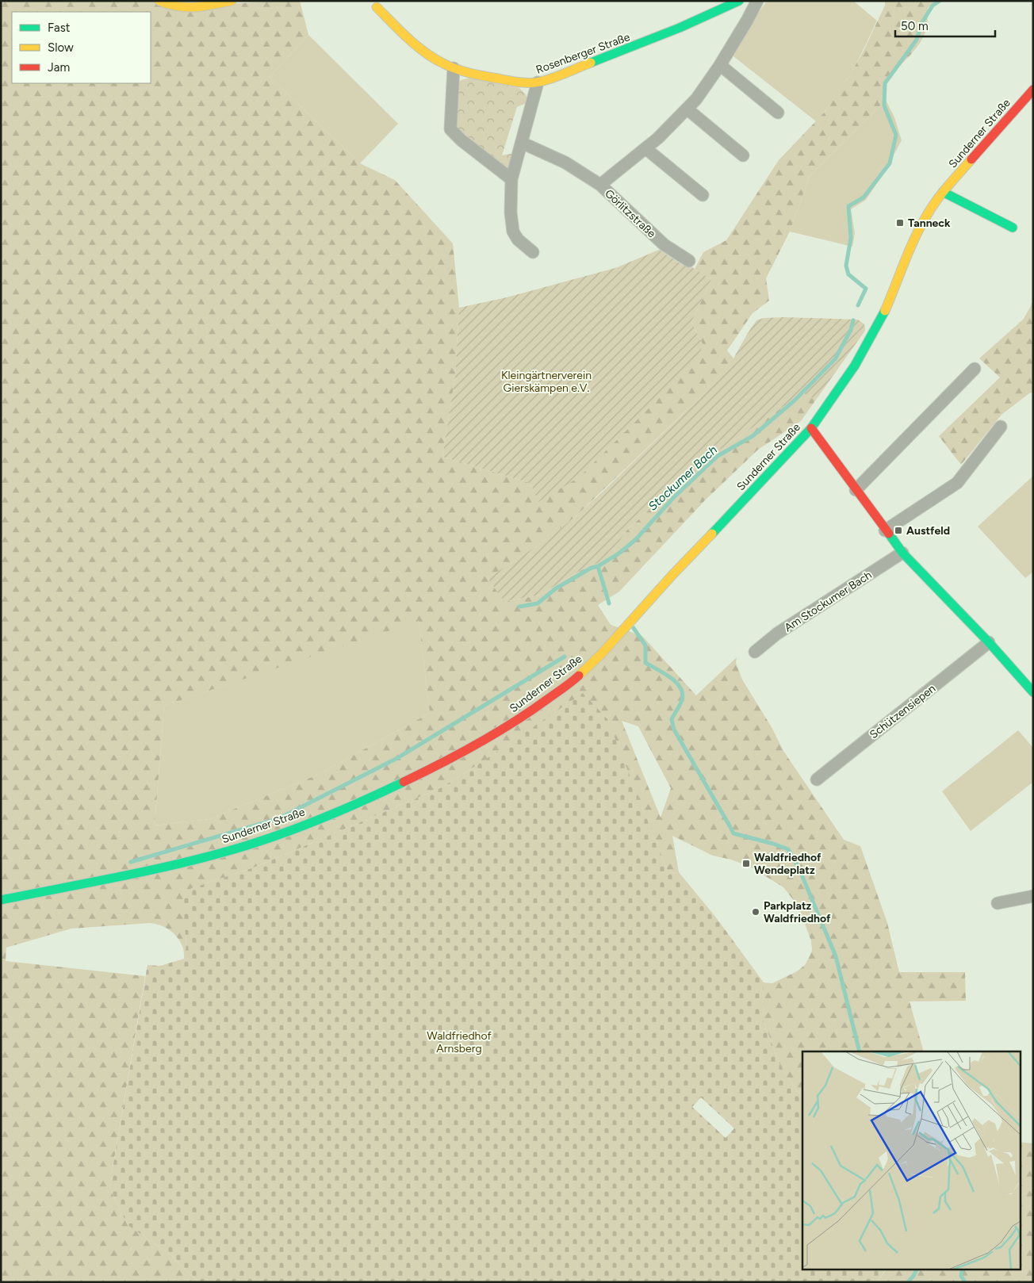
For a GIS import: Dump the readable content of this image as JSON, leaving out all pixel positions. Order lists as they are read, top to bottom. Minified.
{"streets":{"main road":["Rosenberger Straße","Sunderner Straße"],"street":["Görlitzstraße","Am Stockumer Bach","Schützensiepen"]},"water":["Stockumer Bach"],"parks":["Kleingärtnerverein Gierskämpen e.V.","Waldfriedhof Arnsberg"],"places":{"transit":["Tanneck","Austfeld","Waldfriedhof Wendeplatz"],"other":["Parkplatz Waldfriedhof"]},"legend":["Fast","Slow","Jam"],"scale_bar":"50 m"}
